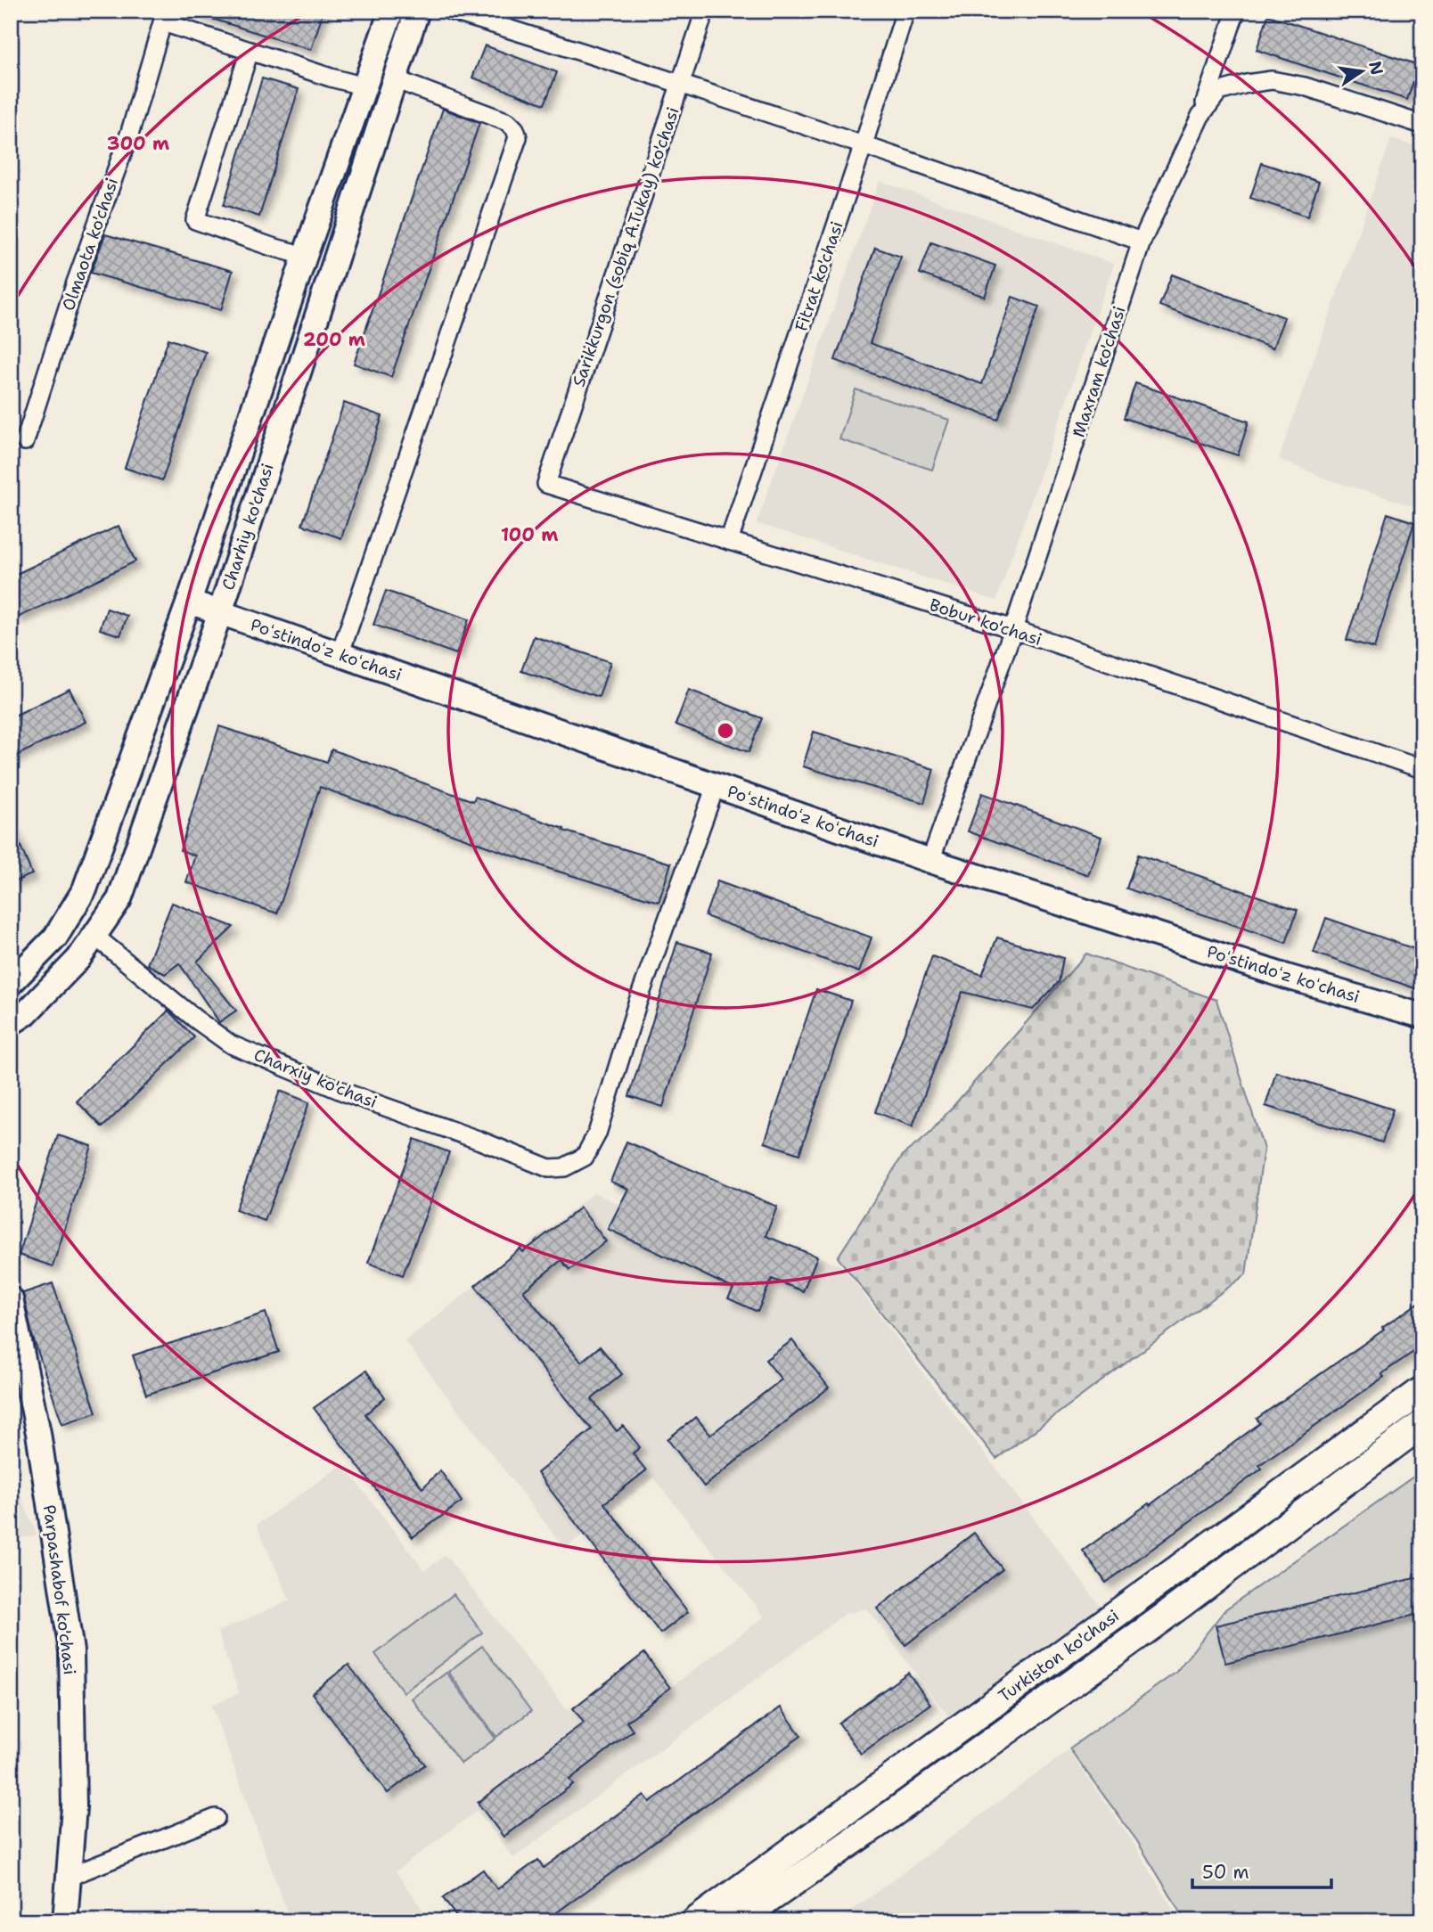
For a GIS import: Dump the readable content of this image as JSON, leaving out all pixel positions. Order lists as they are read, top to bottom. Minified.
{"streets":{"main road":["Charhiy ko'chasi","Poʻstindoʻz koʻchasi","Parpashabof ko'chasi","Turkiston ko'chasi"],"street":["Olmaota ko'chasi","Sarikkurgon (sobiq A.Tukay) ko'chasi","Fitrat ko'chasi","Maxram ko'chasi","Bobur ko'chasi","Charxiy ko'chasi"]},"crossings":[["Sarikkurgon (sobiq A.Tukay) ko'chasi","Bobur ko'chasi"],["Fitrat ko'chasi","Bobur ko'chasi"],["Maxram ko'chasi","Bobur ko'chasi"],["Maxram ko'chasi","Poʻstindoʻz koʻchasi"],["Charhiy ko'chasi","Poʻstindoʻz koʻchasi"],["Charhiy ko'chasi","Charxiy ko'chasi"],["Poʻstindoʻz koʻchasi","Charxiy ko'chasi"]],"scale_bar":"50 m","north":"right","rings":["300 m","200 m","100 m"]}
